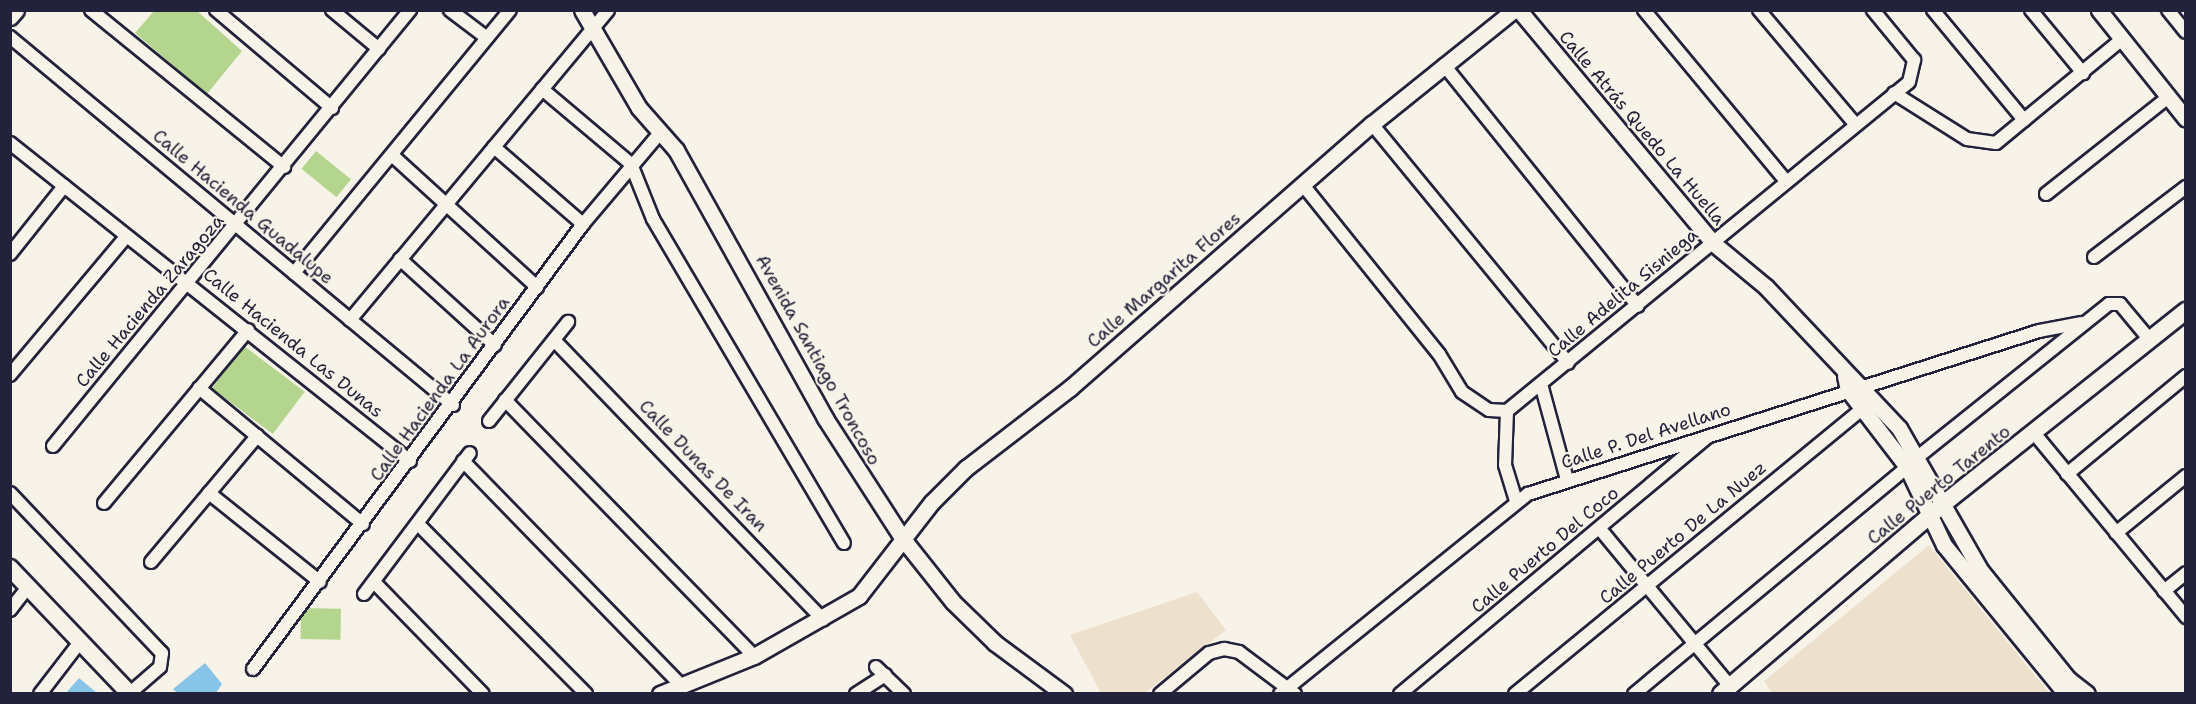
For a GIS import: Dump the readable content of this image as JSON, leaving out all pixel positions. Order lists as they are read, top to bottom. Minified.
{"streets":{"main road":["Calle Puerto Tarento"],"street":["Calle Atrás Quedo La Huella","Calle Hacienda Guadalupe","Calle Margarita Flores","Calle Adelita Sisniega","Calle Hacienda Zaragoza","Calle Hacienda Las Dunas","Avenida Santiago Troncoso","Calle Hacienda La Aurora","Calle P. Del Avellano","Calle Dunas De Iran","Calle Puerto De La Nuez","Calle Puerto Del Coco"]},"crossings":[["Calle Atrás Quedo La Huella","Calle Adelita Sisniega"],["Calle Atrás Quedo La Huella","Calle P. Del Avellano"],["Calle Atrás Quedo La Huella","Calle Puerto De La Nuez"],["Calle Hacienda Guadalupe","Calle Hacienda Zaragoza"],["Calle Hacienda Guadalupe","Calle Hacienda La Aurora"],["Calle Margarita Flores","Avenida Santiago Troncoso"],["Calle Margarita Flores","Calle Dunas De Iran"],["Calle Hacienda Zaragoza","Calle Hacienda Las Dunas"],["Calle Hacienda Las Dunas","Calle Hacienda La Aurora"],["Avenida Santiago Troncoso","Calle Hacienda La Aurora"],["Calle P. Del Avellano","Calle Puerto Del Coco"]]}
